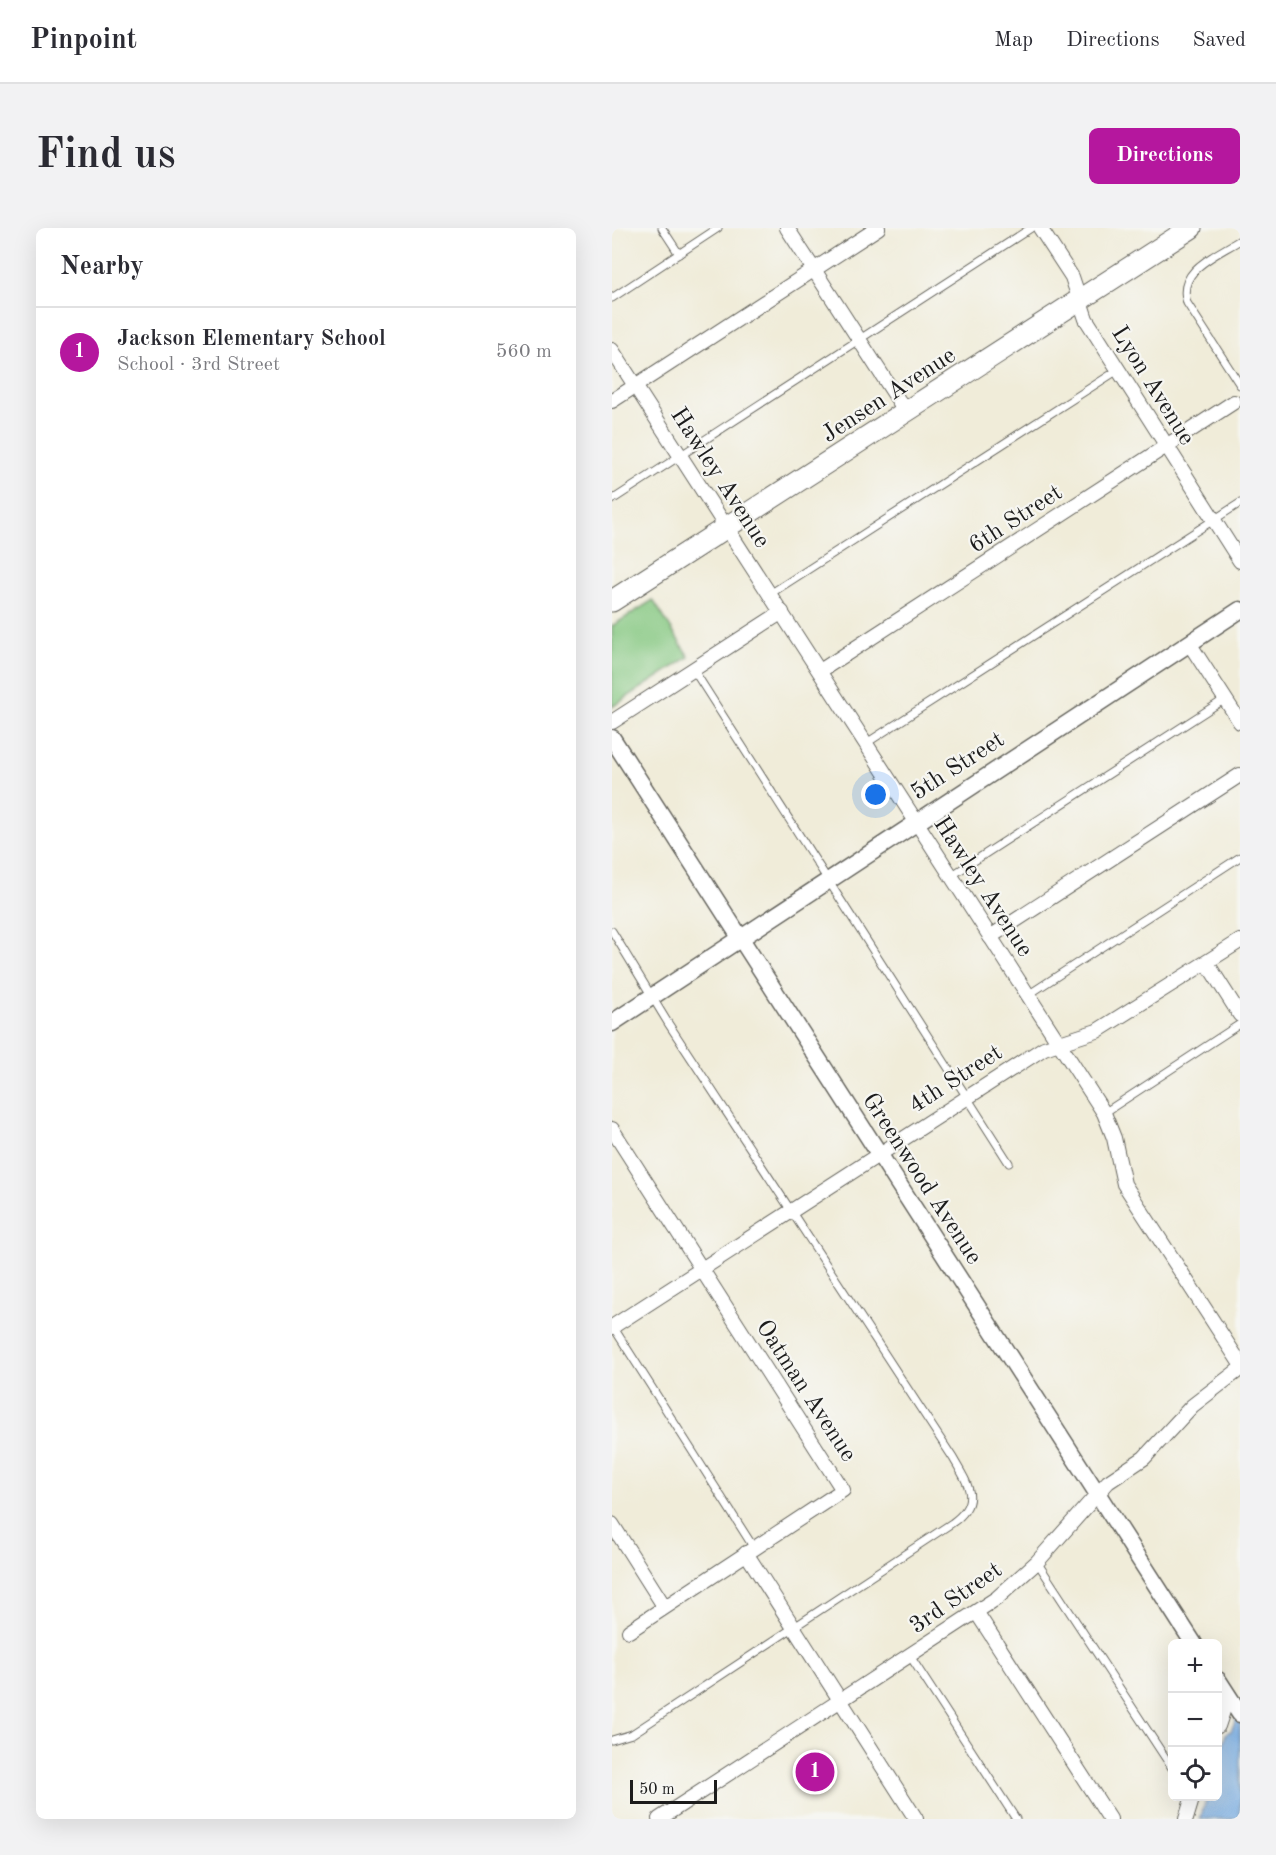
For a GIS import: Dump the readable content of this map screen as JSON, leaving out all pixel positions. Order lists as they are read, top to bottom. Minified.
{"streets":{"main road":["Jensen Avenue"],"street":["Lyon Avenue","Hawley Avenue","6th Street","5th Street","4th Street","Greenwood Avenue","Oatman Avenue","3rd Street"]},"crossings":[["Lyon Avenue","Jensen Avenue"],["Lyon Avenue","6th Street"],["Jensen Avenue","Hawley Avenue"],["Hawley Avenue","6th Street"],["Hawley Avenue","5th Street"],["Hawley Avenue","4th Street"],["5th Street","Greenwood Avenue"],["4th Street","Greenwood Avenue"],["4th Street","Oatman Avenue"],["Greenwood Avenue","3rd Street"]],"scale_bar":"50 m","page":{"header":"Pinpoint","nav":["Map","Directions","Saved"],"buttons":"Directions","title":"Find us","heading":"Nearby","list":[{"mark":"1","name":"Jackson Elementary School","note":"School · 3rd Street","value":"560 m"}],"map_buttons":["+","−"],"pins":"1","scale":"50 m"}}
